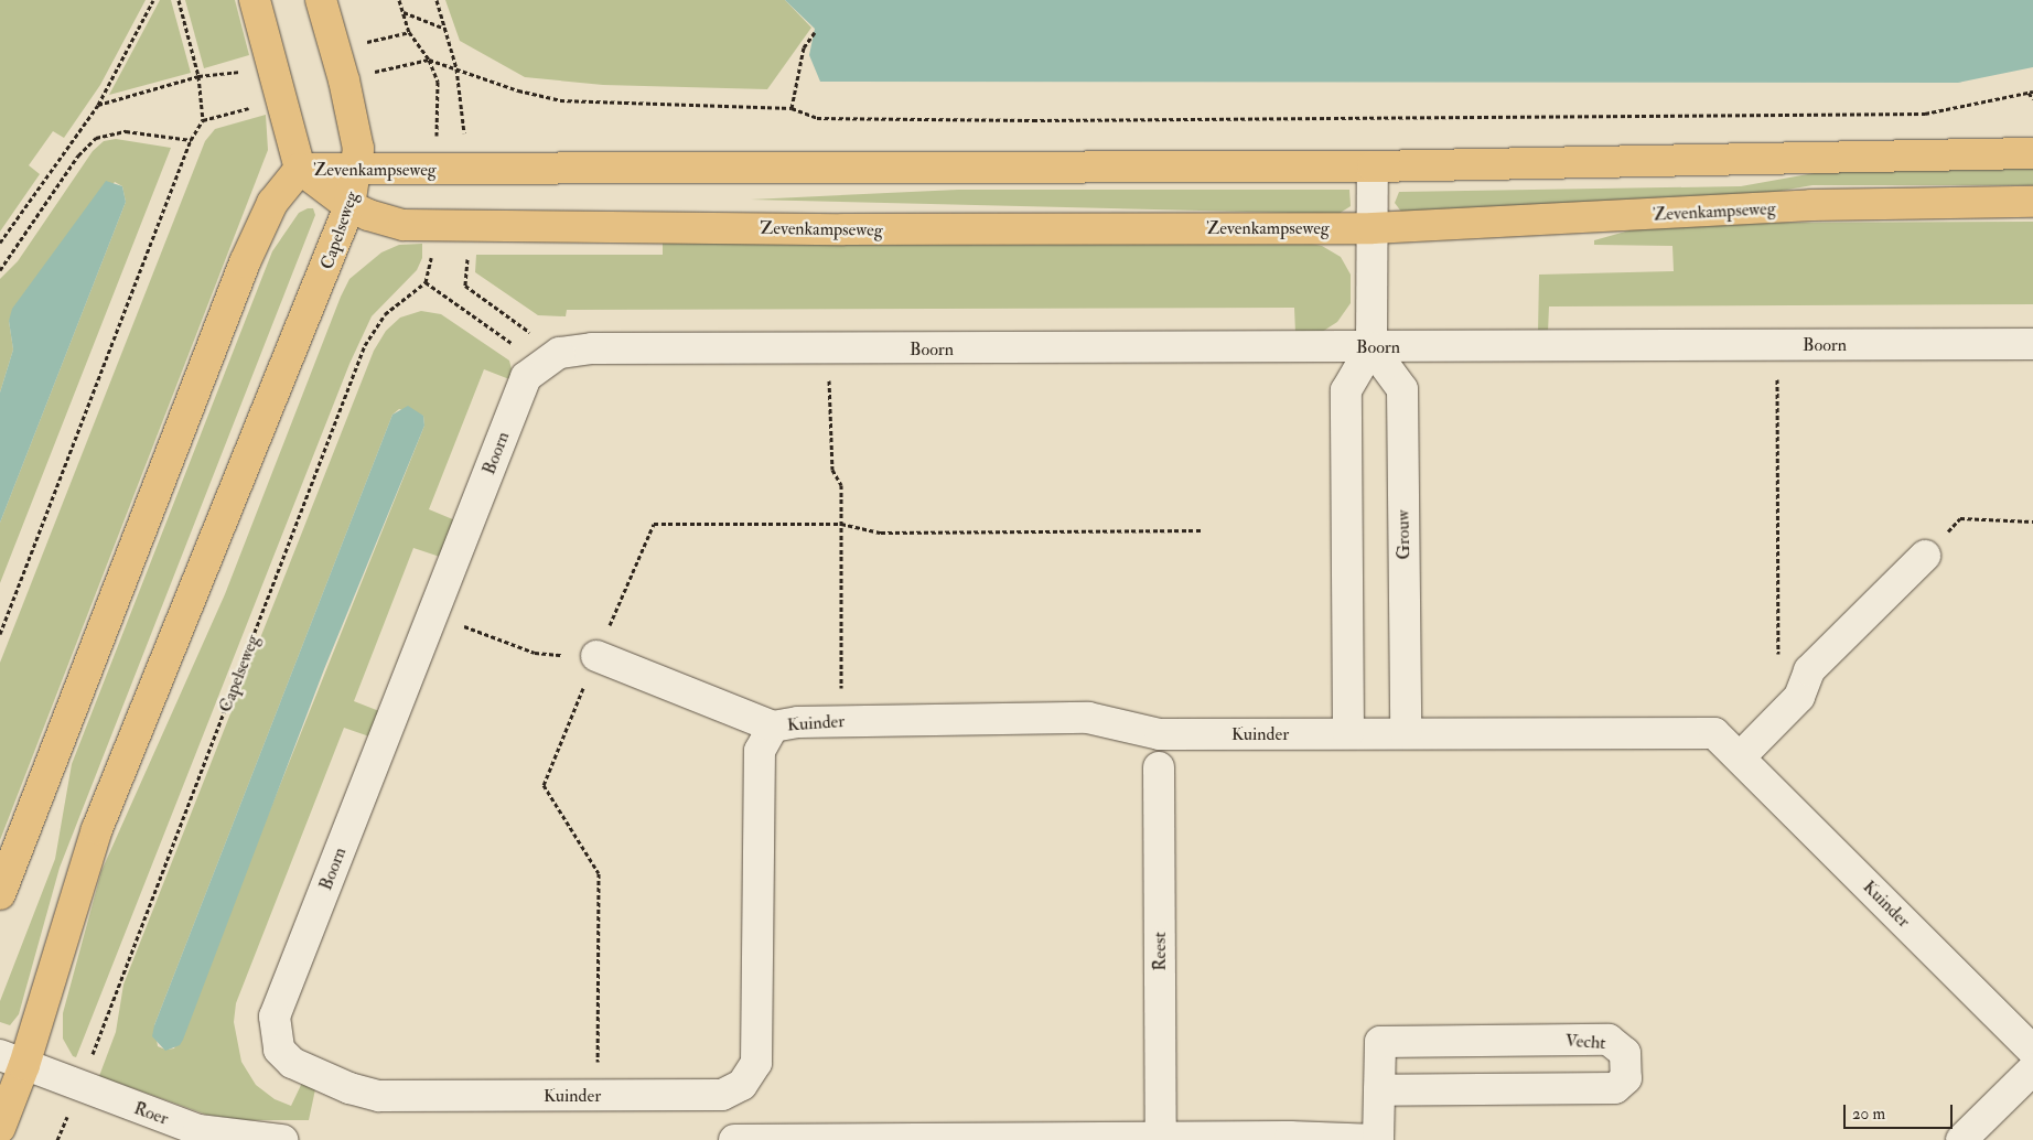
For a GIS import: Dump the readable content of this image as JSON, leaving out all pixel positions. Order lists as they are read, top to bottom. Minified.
{"streets":{"main road":["Zevenkampseweg","Capelseweg"],"street":["Boorn","Grouw","Kuinder","Reest","Vecht","Roer"]},"crossings":[["Zevenkampseweg","Capelseweg"],["Capelseweg","Roer"],["Boorn","Grouw"],["Boorn","Kuinder"],["Grouw","Kuinder"]],"scale_bar":"20 m"}
